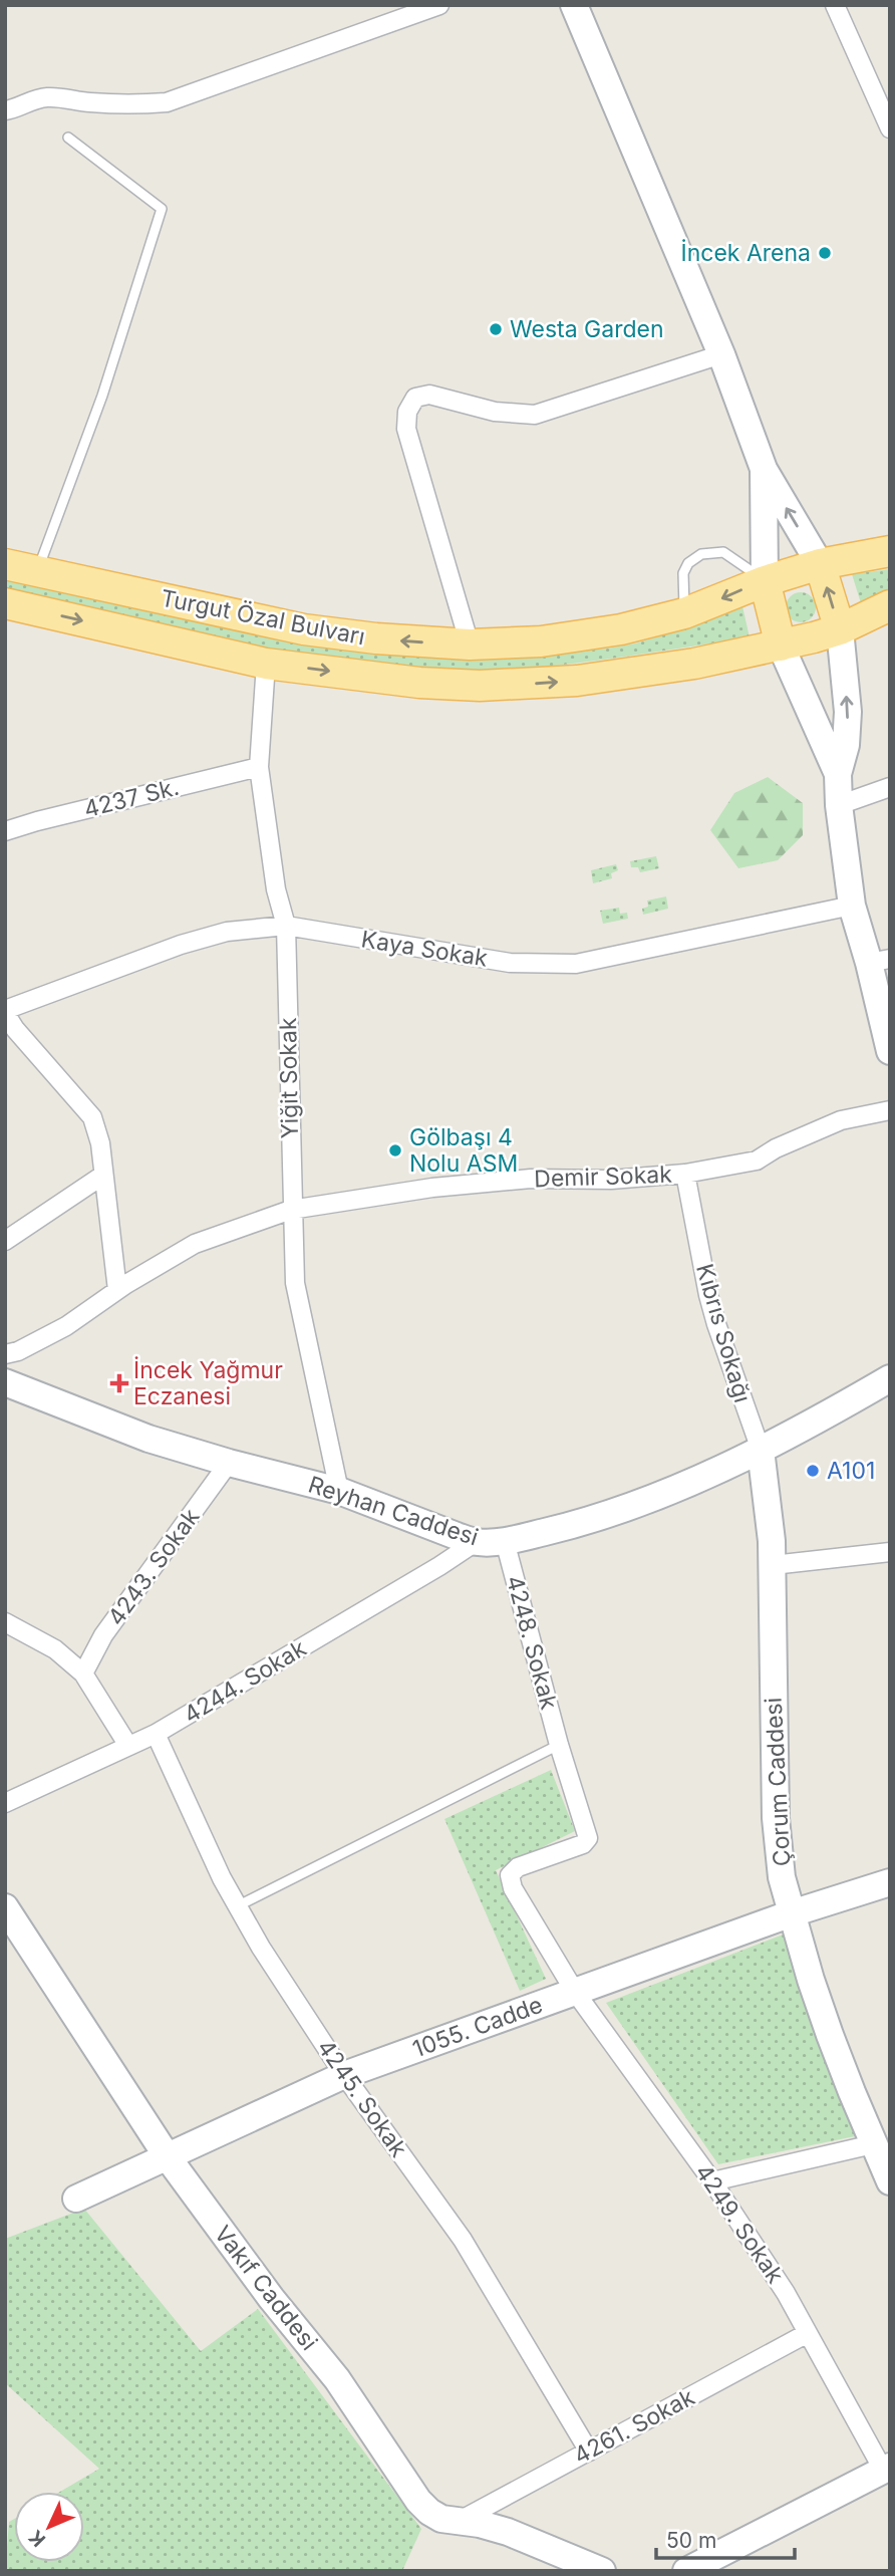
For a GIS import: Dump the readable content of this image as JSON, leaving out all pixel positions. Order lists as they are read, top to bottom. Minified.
{"streets":{"main road":["Turgut Özal Bulvarı"],"street":["4237 Sk.","Kaya Sokak","Yiğit Sokak","Demir Sokak","Kıbrıs Sokağı","Reyhan Caddesi","4243. Sokak","4248. Sokak","4244. Sokak","Çorum Caddesi","1055. Cadde","4245. Sokak","4249. Sokak","Vakıf Caddesi","4261. Sokak"]},"crossings":[["Turgut Özal Bulvarı","Yiğit Sokak"],["4237 Sk.","Yiğit Sokak"],["Kaya Sokak","Yiğit Sokak"],["Yiğit Sokak","Demir Sokak"],["Yiğit Sokak","Reyhan Caddesi"],["Demir Sokak","Kıbrıs Sokağı"],["Kıbrıs Sokağı","Reyhan Caddesi"],["Kıbrıs Sokağı","Çorum Caddesi"],["Reyhan Caddesi","4243. Sokak"],["Reyhan Caddesi","4248. Sokak"],["Reyhan Caddesi","4244. Sokak"],["Reyhan Caddesi","Çorum Caddesi"],["4248. Sokak","1055. Cadde"],["4248. Sokak","4249. Sokak"],["4244. Sokak","4245. Sokak"],["Çorum Caddesi","1055. Cadde"],["1055. Cadde","4245. Sokak"],["1055. Cadde","4249. Sokak"],["1055. Cadde","Vakıf Caddesi"],["4245. Sokak","4261. Sokak"],["4249. Sokak","4261. Sokak"],["Vakıf Caddesi","4261. Sokak"]],"places":{"other":["İncek Arena","Westa Garden","Gölbaşı 4 Nolu ASM","A101"],"health":["İncek Yağmur Eczanesi"]},"scale_bar":"50 m","north":"bottom left"}
